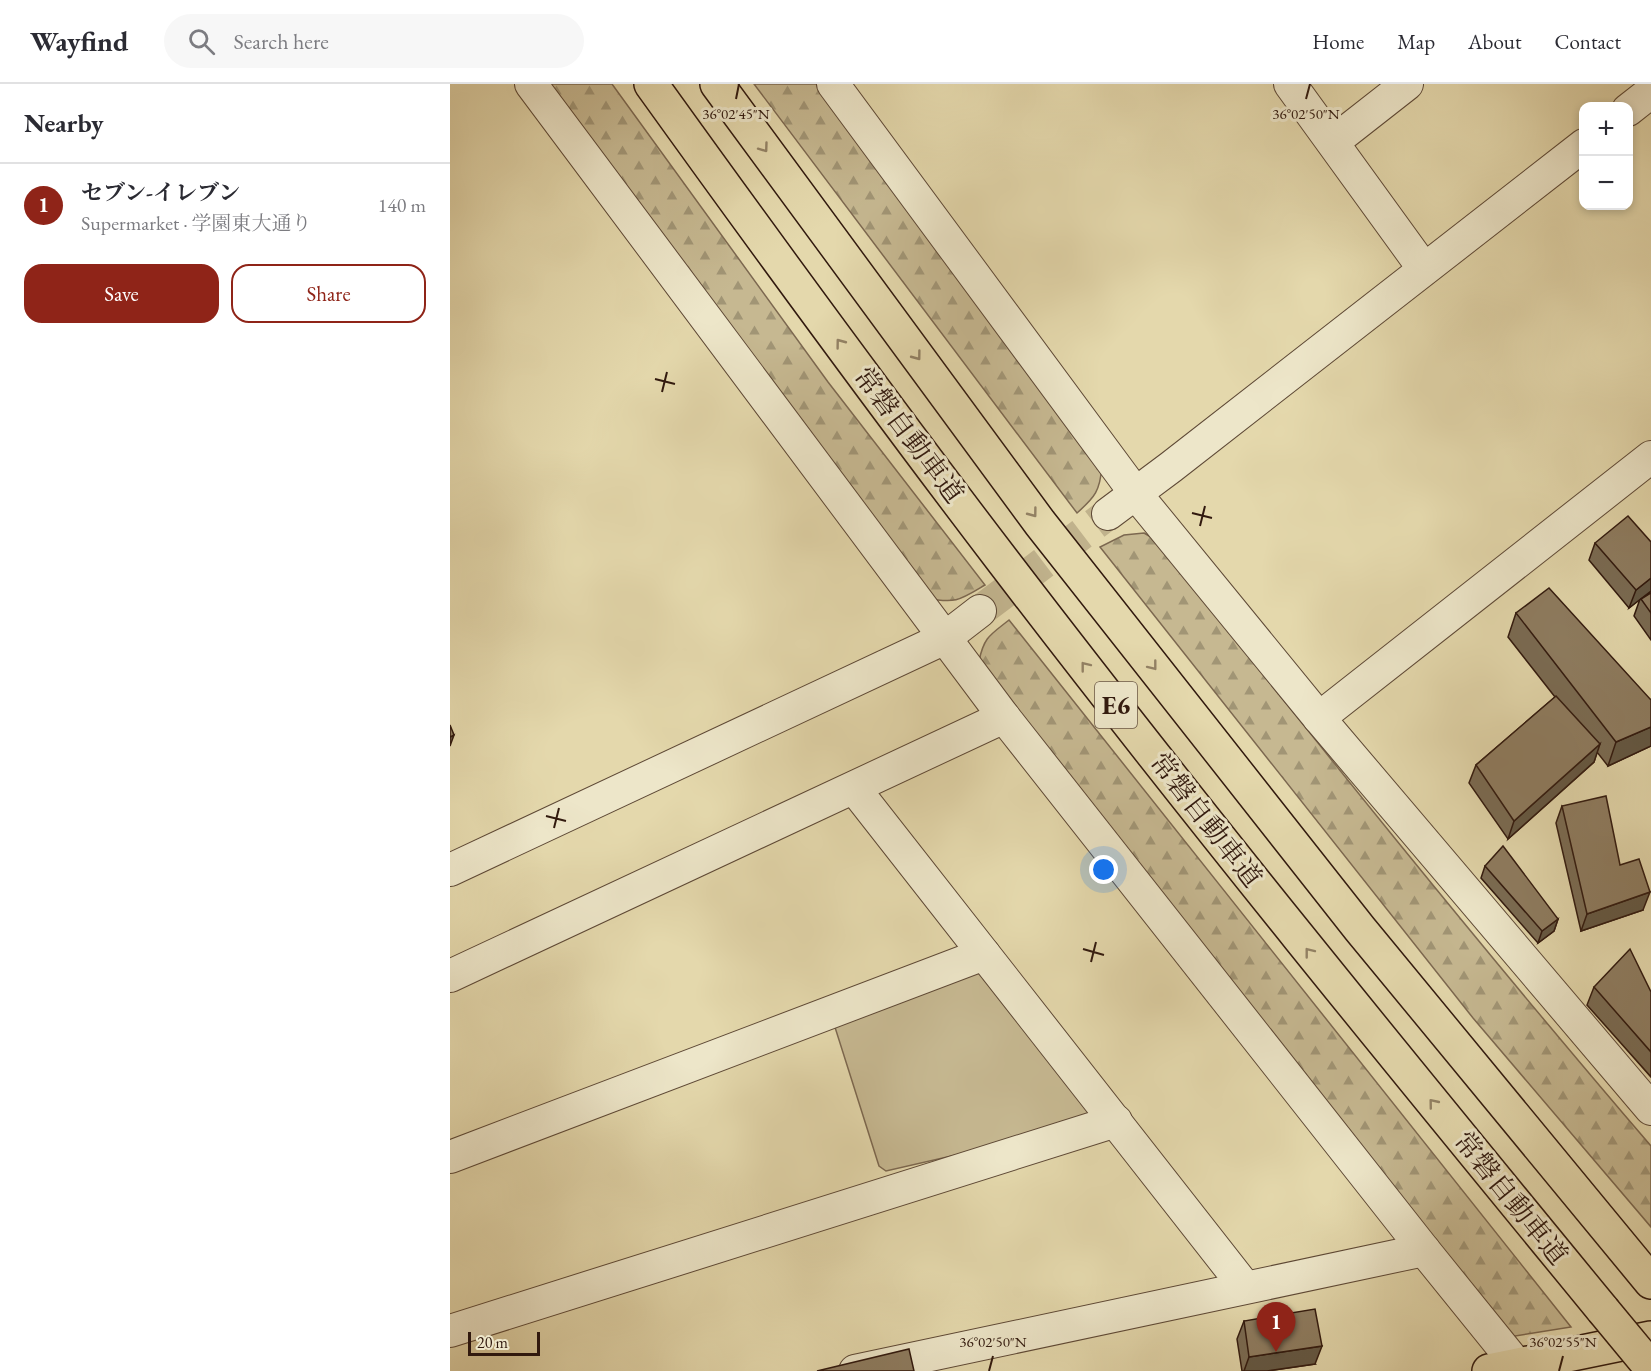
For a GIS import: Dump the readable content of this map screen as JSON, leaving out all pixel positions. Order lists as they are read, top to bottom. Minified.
{"streets":{"main road":["常磐自動車道","E6"]},"scale_bar":"20 m","page":{"header":"Wayfind","search":"Search here","nav":["Home","Map","About","Contact"],"heading":"Nearby","map_buttons":["+","−"],"list":[{"mark":"1","name":"セブン-イレブン","note":"Supermarket · 学園東大通り","value":"140 m"}],"buttons":["Save","Share"],"pins":"1","scale":"20 m"},"coordinates":["36°02'45\"N","36°02'50\"N","36°02'55\"N"]}
